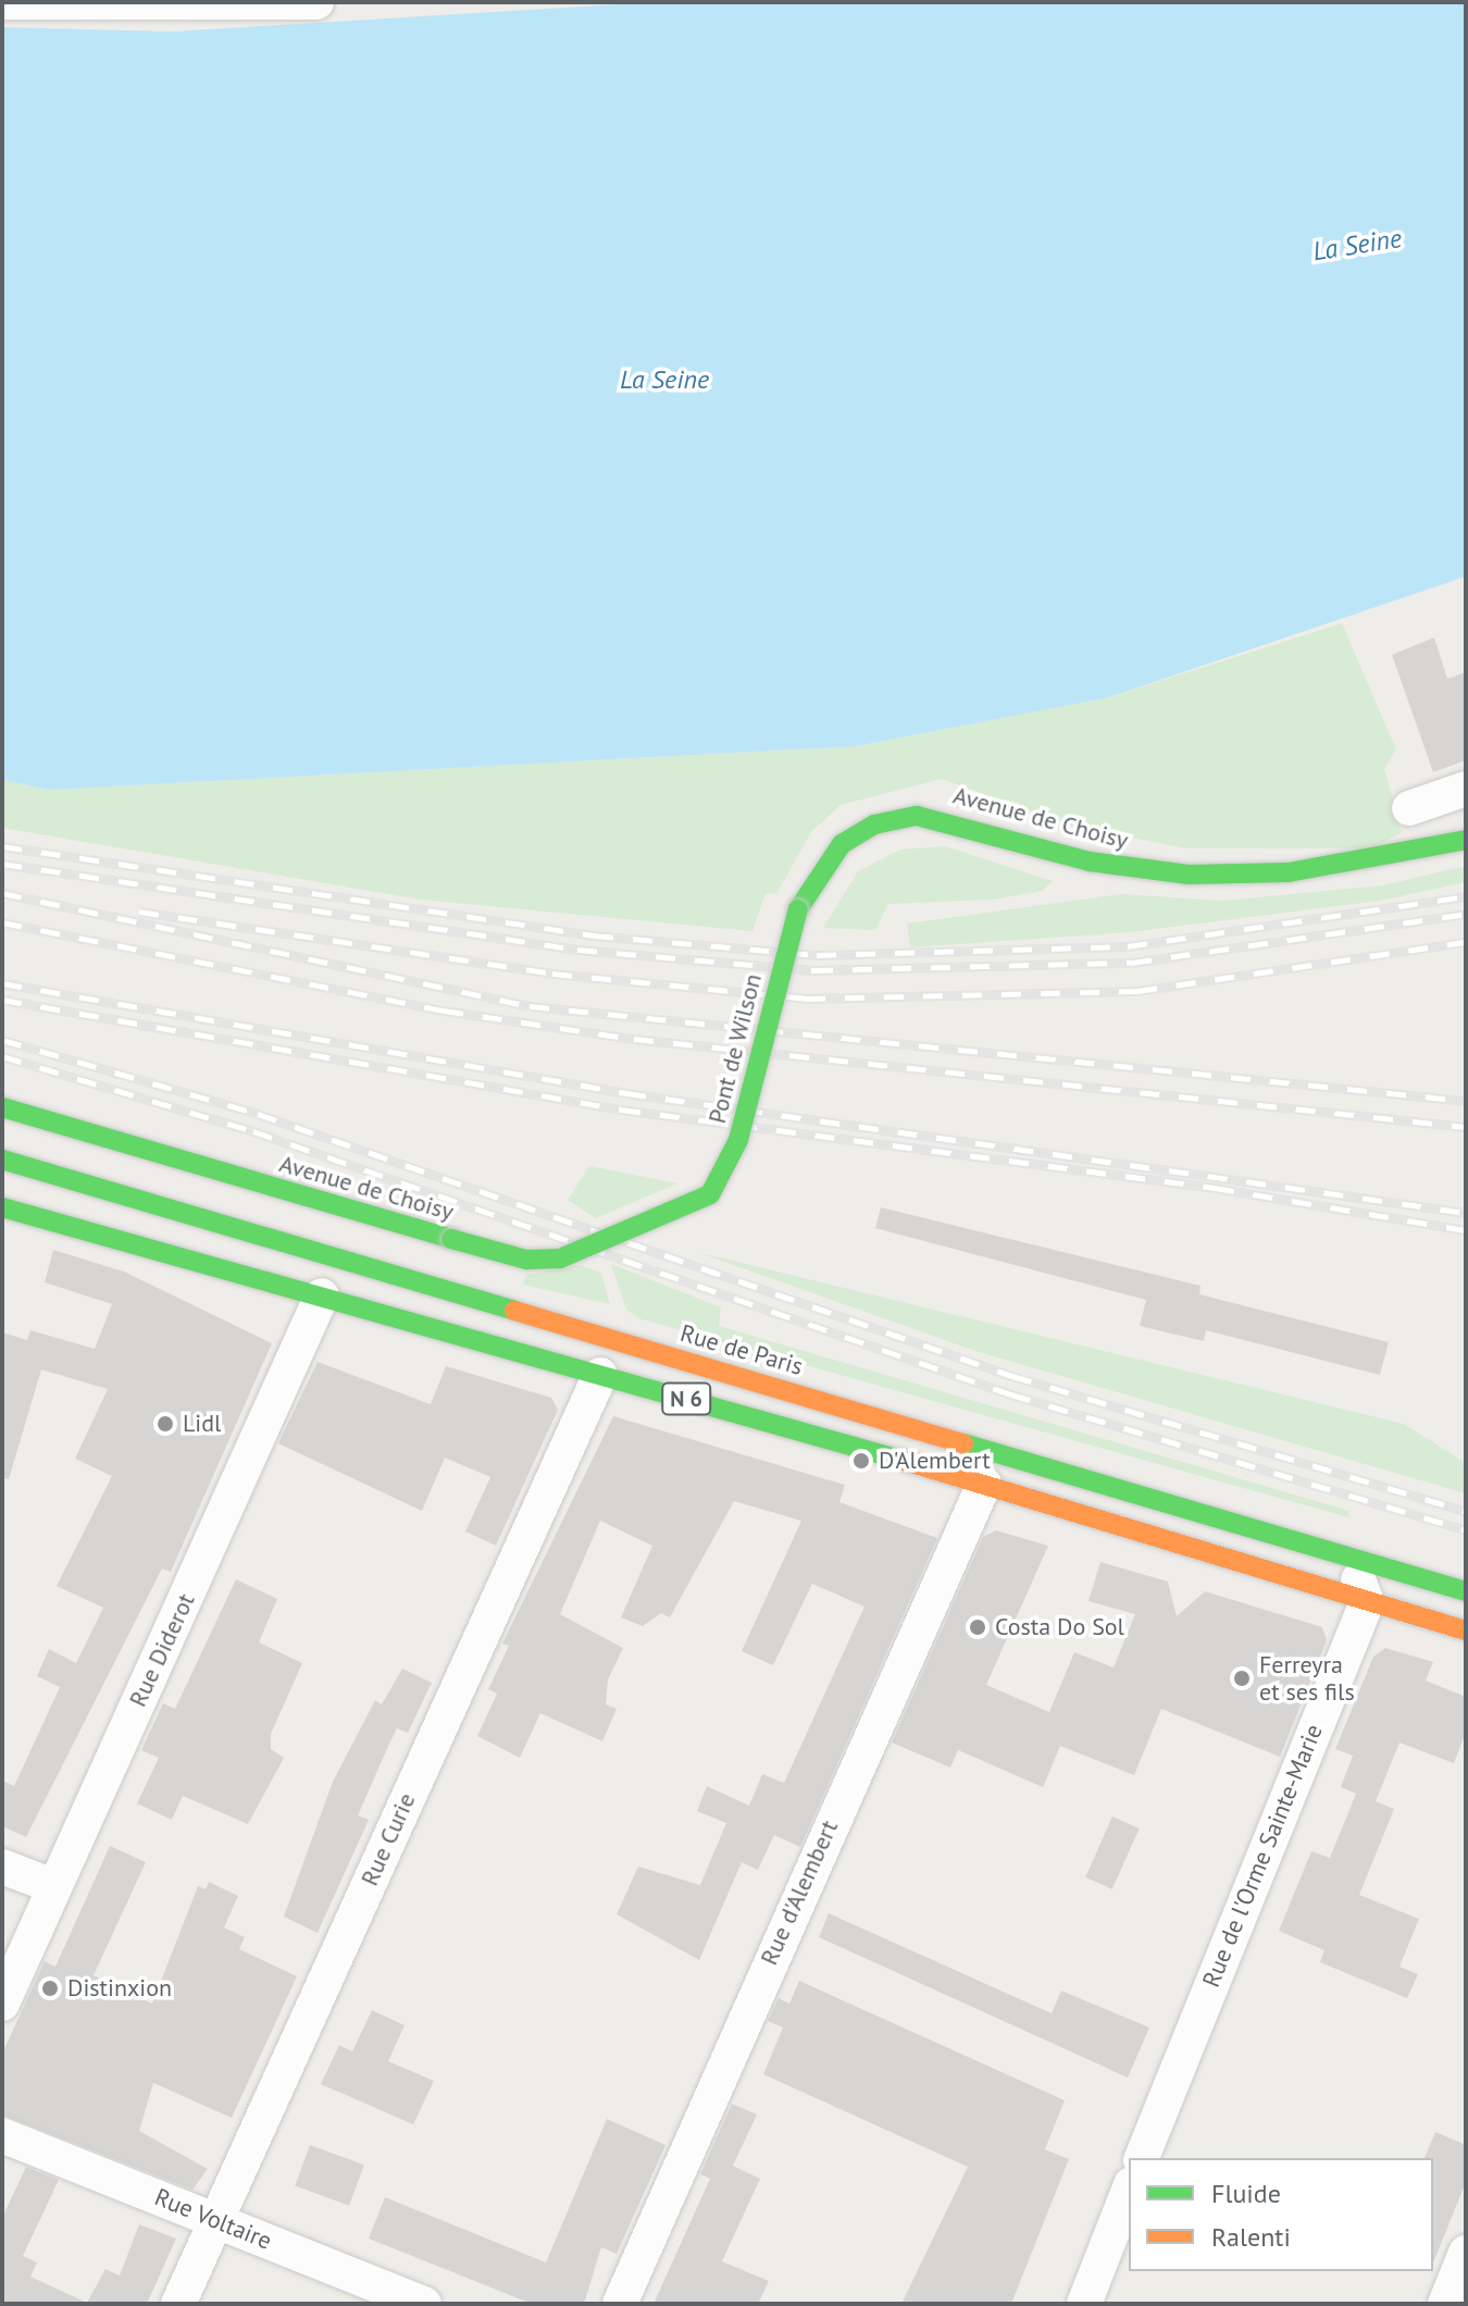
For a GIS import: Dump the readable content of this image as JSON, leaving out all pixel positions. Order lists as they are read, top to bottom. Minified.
{"streets":{"main road":["Avenue de Choisy","Pont de Wilson","Rue de Paris","N 6"],"street":["Rue Diderot","Rue Curie","Rue de l'Orme Sainte-Marie","Rue d'Alembert","Rue Voltaire"]},"crossings":[["Avenue de Choisy","Pont de Wilson"],["Rue de Paris","N 6"],["N 6","Rue Diderot"],["N 6","Rue Curie"],["N 6","Rue de l'Orme Sainte-Marie"],["N 6","Rue d'Alembert"],["Rue Curie","Rue Voltaire"]],"water":["La Seine"],"places":["Lidl","D'Alembert","Costa Do Sol","Ferreyra et ses fils","Distinxion"],"legend":["Fluide","Ralenti"]}
